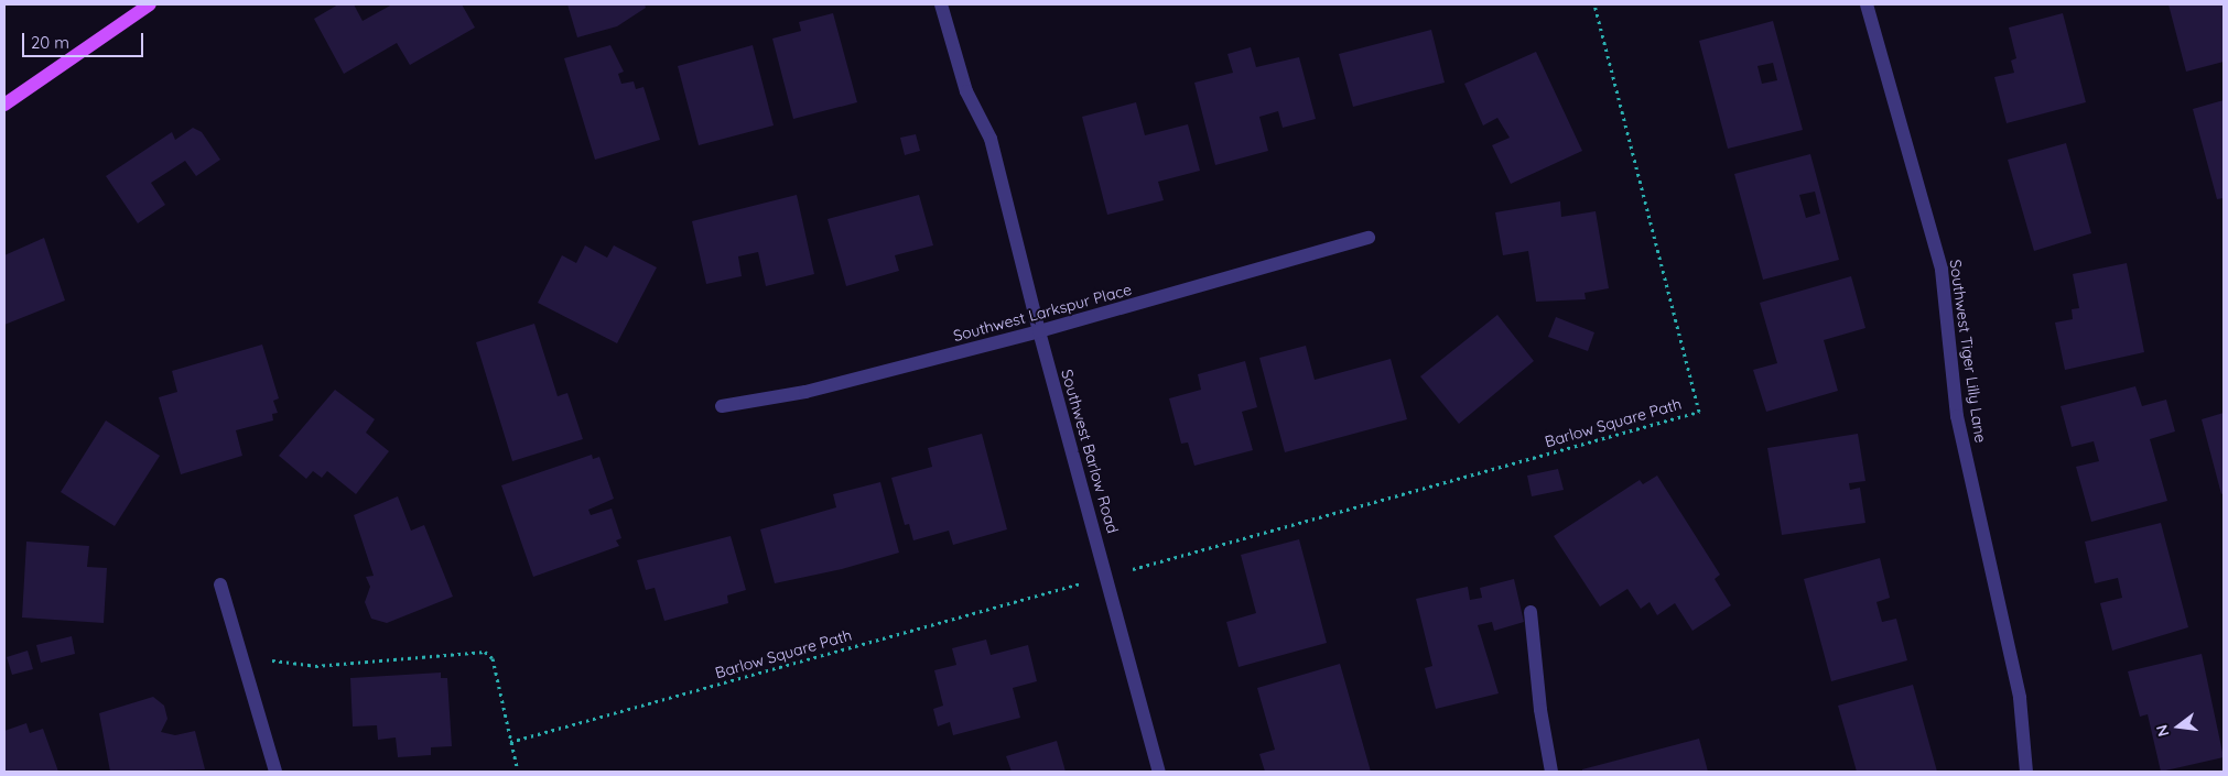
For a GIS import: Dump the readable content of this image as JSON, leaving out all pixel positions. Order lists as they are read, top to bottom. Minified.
{"streets":{"street":["Southwest Larkspur Place","Southwest Tiger Lilly Lane","Southwest Barlow Road"],"path":["Barlow Square Path"]},"crossings":[["Southwest Larkspur Place","Southwest Barlow Road"]],"scale_bar":"20 m","north":"left"}
